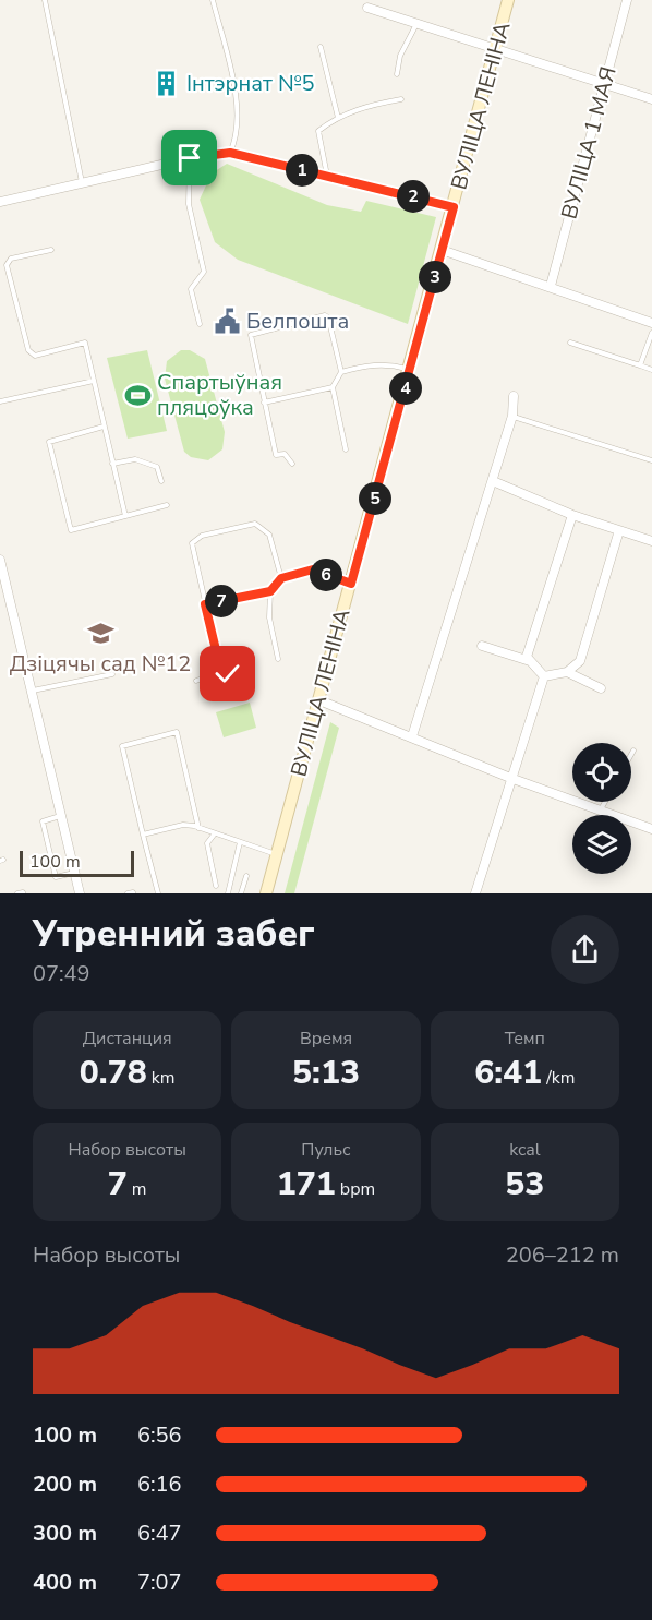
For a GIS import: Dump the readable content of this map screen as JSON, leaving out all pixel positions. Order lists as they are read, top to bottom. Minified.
{"streets":{"main road":["ВУЛІЦА ЛЕНІНА"],"street":["ВУЛІЦА 1 МАЯ"]},"places":{"building":["Інтэрнат №5"],"public building":["Белпошта"],"sports":["Спартыўная пляцоўка"],"school or university":["Дзіцячы сад №12"]},"scale_bar":"100 m","page":{"pins":["1","2","3","4","5","6","7"],"scale":"100 m","heading":["Утренний забег","07:49"],"stats":[["Дистанция","0.78 km"],["Время","5:13"],["Темп","6:41 /km"],["Набор высоты","7 m"],["Пульс","171 bpm"],["kcal","53"]],"chart":["Набор высоты","206–212 m"],"list":[{"name":"100 m","note":"6:56"},{"name":"200 m","note":"6:16"},{"name":"300 m","note":"6:47"},{"name":"400 m","note":"7:07"}]}}
